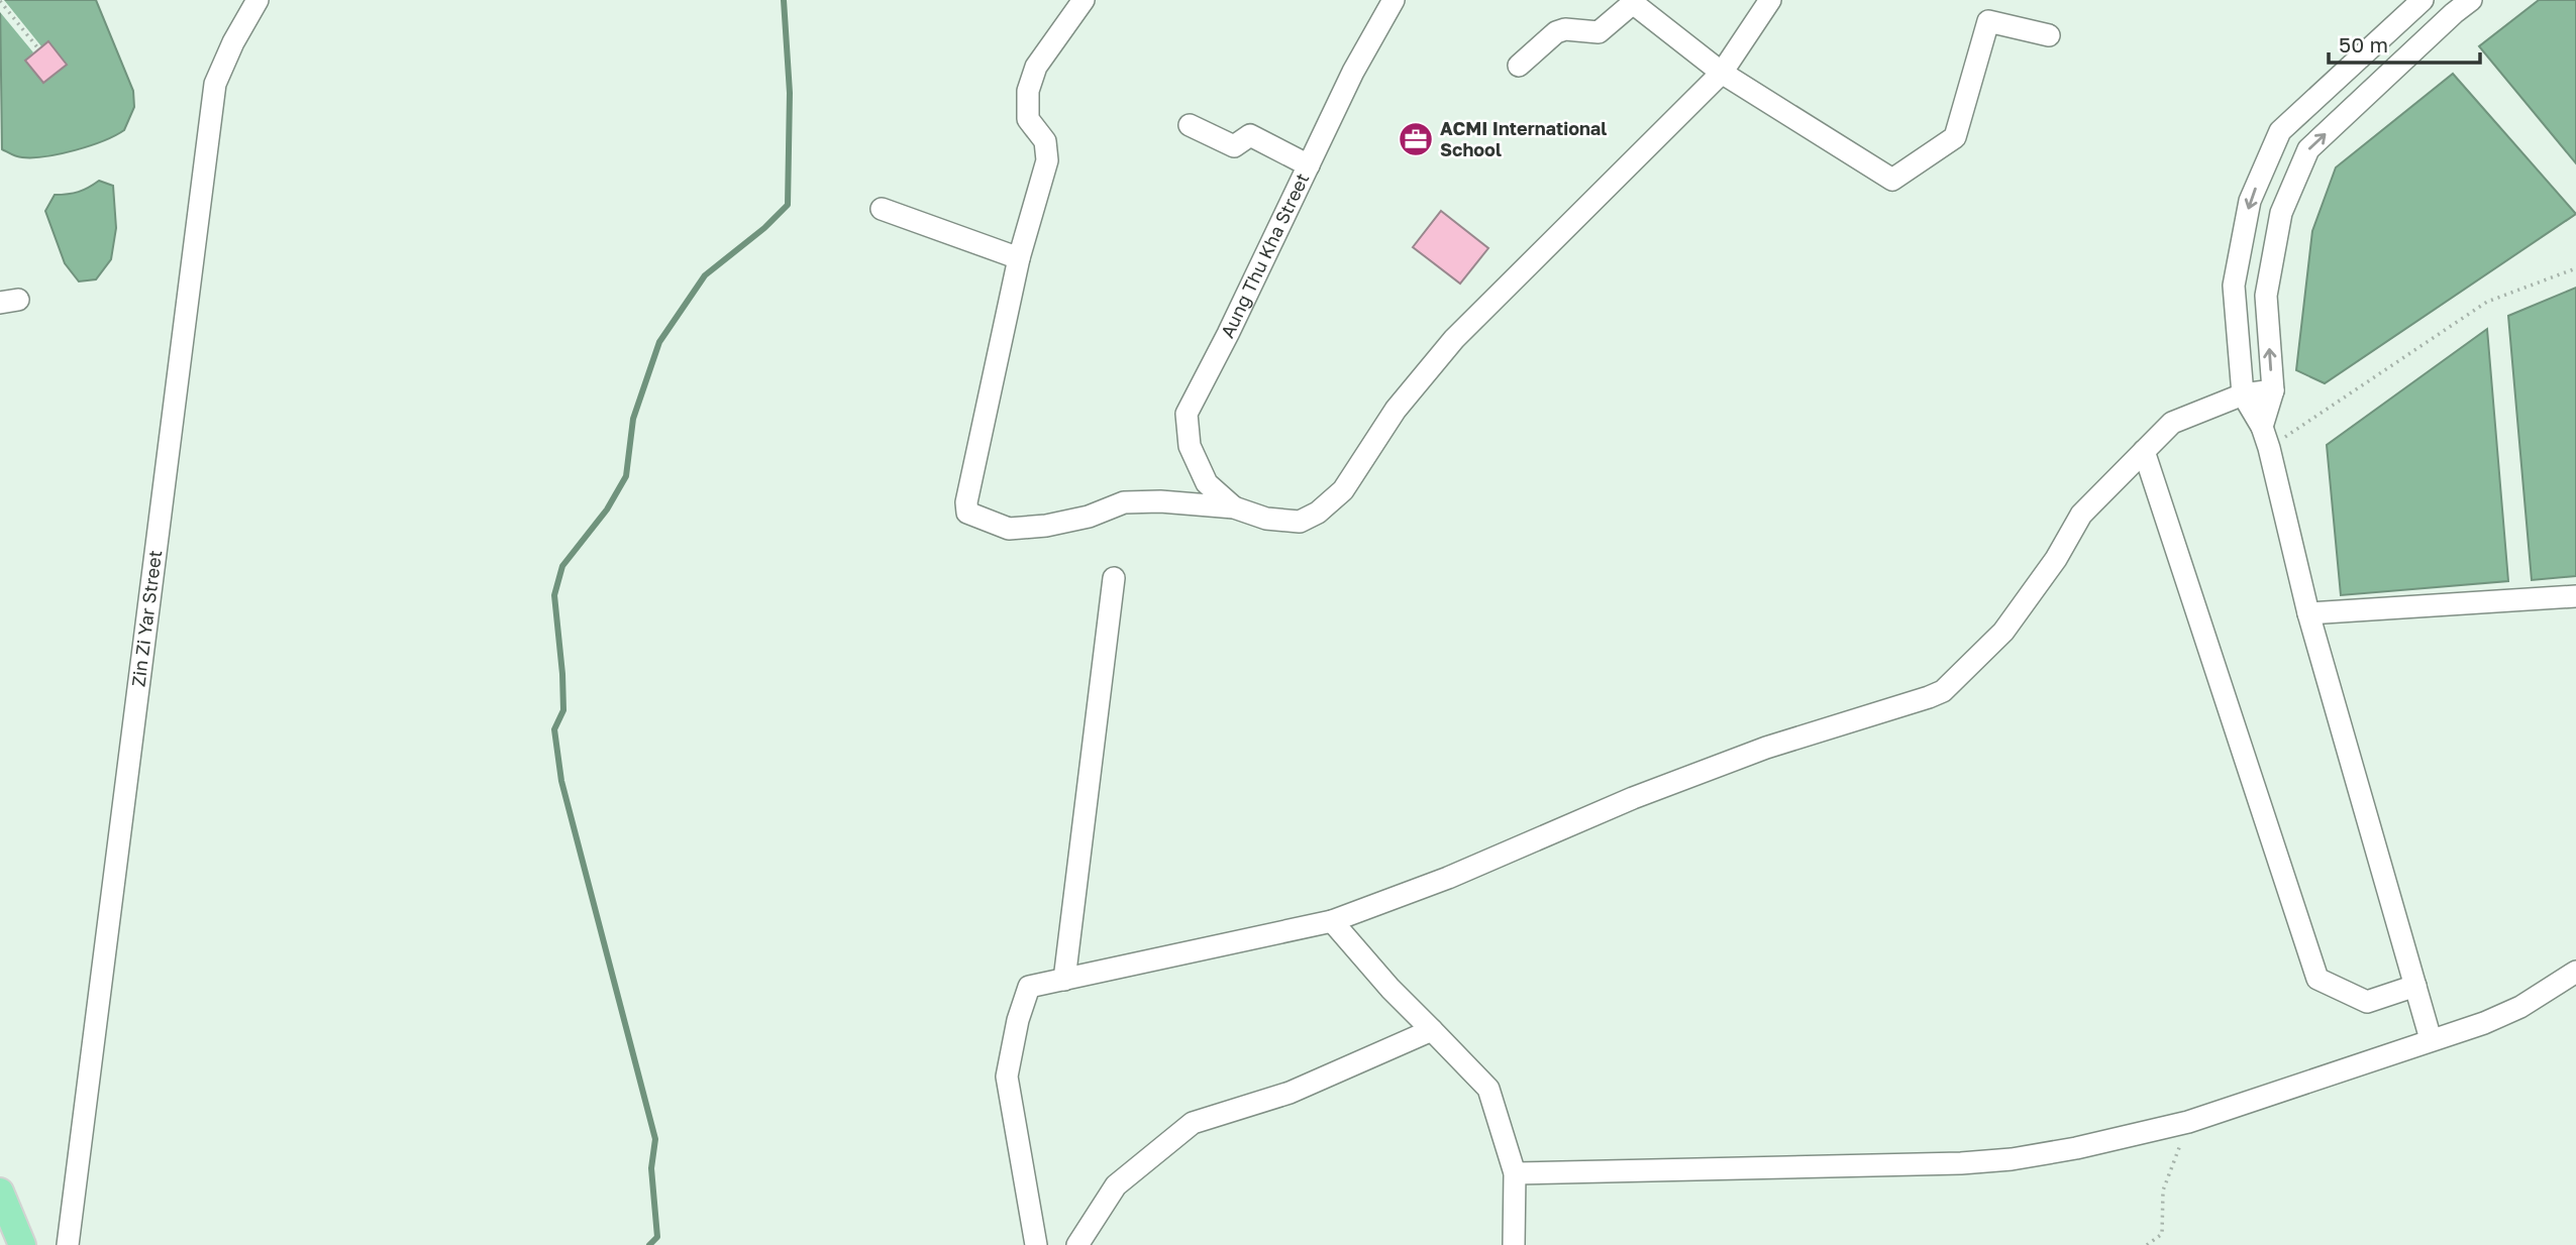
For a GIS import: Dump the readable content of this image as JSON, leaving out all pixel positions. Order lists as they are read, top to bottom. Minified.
{"streets":{"street":["Aung Thu Kha Street","Zin Zi Yar Street"]},"places":{"office":["ACMI International School"]},"scale_bar":"50 m"}
